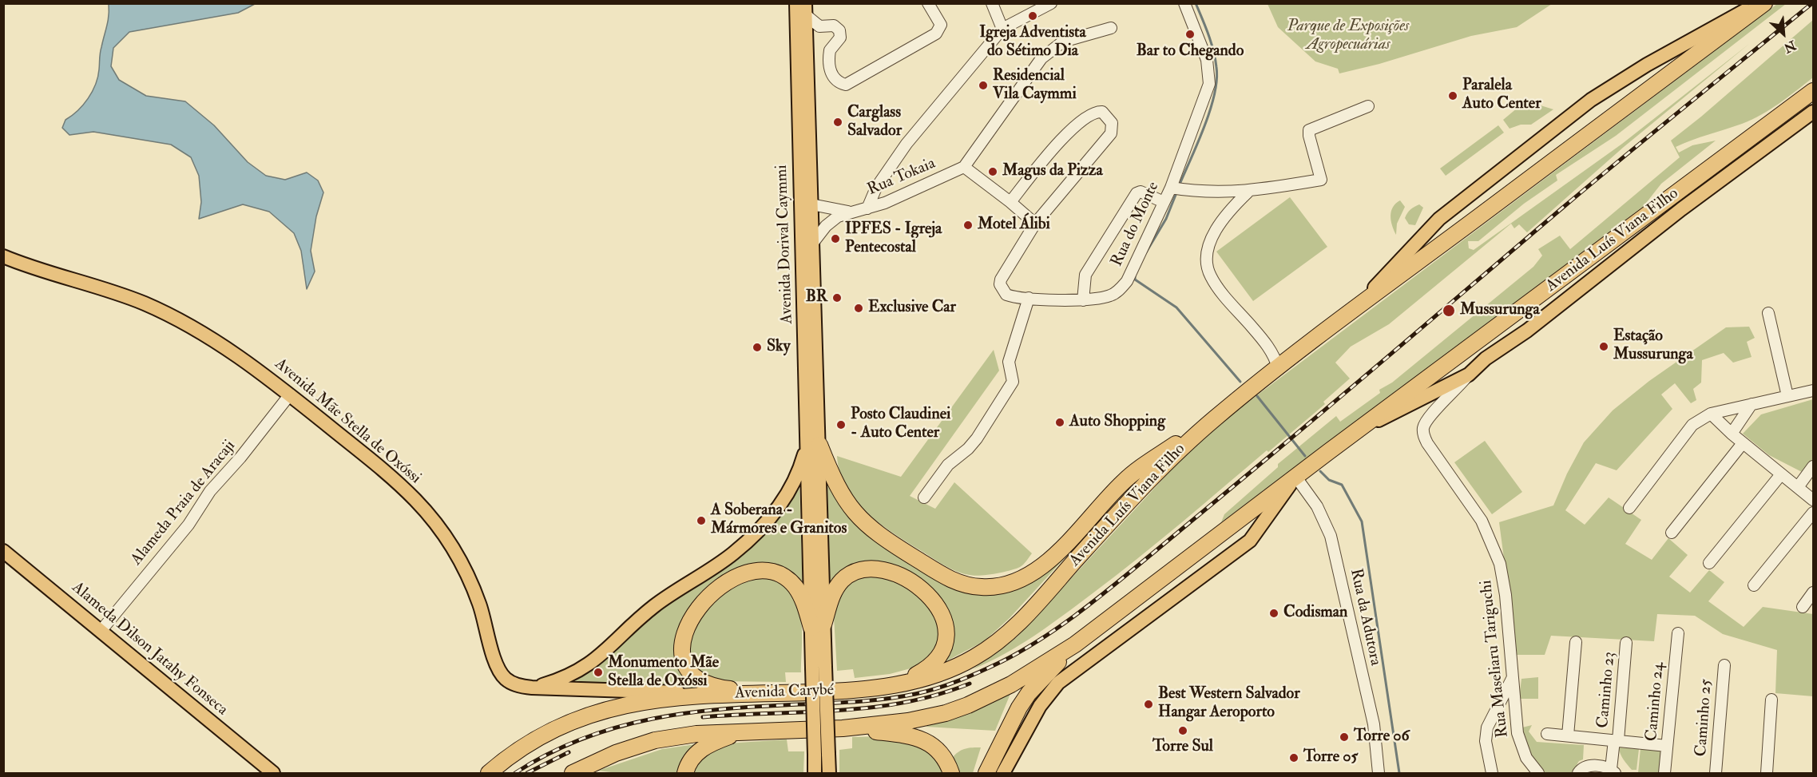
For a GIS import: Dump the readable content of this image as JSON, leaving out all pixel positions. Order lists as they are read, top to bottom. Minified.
{"streets":{"highway":["Avenida Luís Viana Filho","Avenida Carybé"],"main road":["Avenida Dorival Caymmi","Avenida Mãe Stella de Oxóssi","Alameda Dilson Jatahy Fonseca"],"street":["Rua Tokaia","Rua do Monte","Alameda Praia de Aracaji","Rua da Adutora","Rua Maseliaru Tariguchi","Caminho 23","Caminho 24","Caminho 25"]},"crossings":[["Rua Tokaia","Avenida Dorival Caymmi"],["Avenida Luís Viana Filho","Rua da Adutora"],["Avenida Luís Viana Filho","Rua Maseliaru Tariguchi"],["Avenida Luís Viana Filho","Avenida Carybé"],["Avenida Mãe Stella de Oxóssi","Alameda Praia de Aracaji"],["Avenida Mãe Stella de Oxóssi","Avenida Carybé"],["Alameda Praia de Aracaji","Alameda Dilson Jatahy Fonseca"]],"parks":["Parque de Exposições Agropecuárias"],"places":["Igreja Adventista do Sétimo Dia","Bar to Chegando","Residencial Vila Caymmi","Paralela Auto Center","Carglass Salvador","Magus da Pizza","Motel Álibi","IPFES - Igreja Pentecostal","BR","Exclusive Car","Mussurunga","Estação Mussurunga","Sky","Auto Shopping","Posto Claudinei - Auto Center","A Soberana - Mármores e Granitos","Codisman","Monumento Mãe Stella de Oxóssi","Best Western Salvador Hangar Aeroporto","Torre Sul","Torre 06","Torre 05"],"north":"bottom right"}
